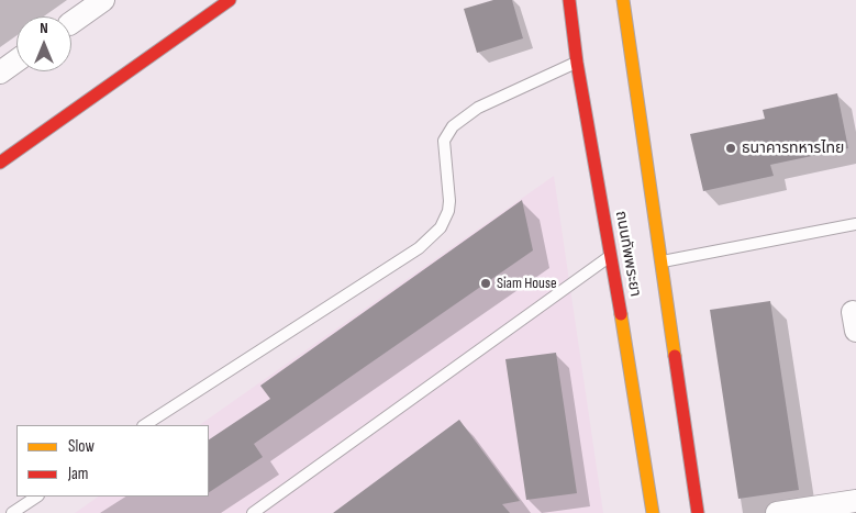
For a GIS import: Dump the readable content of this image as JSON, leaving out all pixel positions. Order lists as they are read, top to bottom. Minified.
{"streets":{"main road":["ถนนทัพพระยา"]},"places":["ธนาคารทหารไทย","Siam House"],"legend":["Slow","Jam"],"north":"top"}
